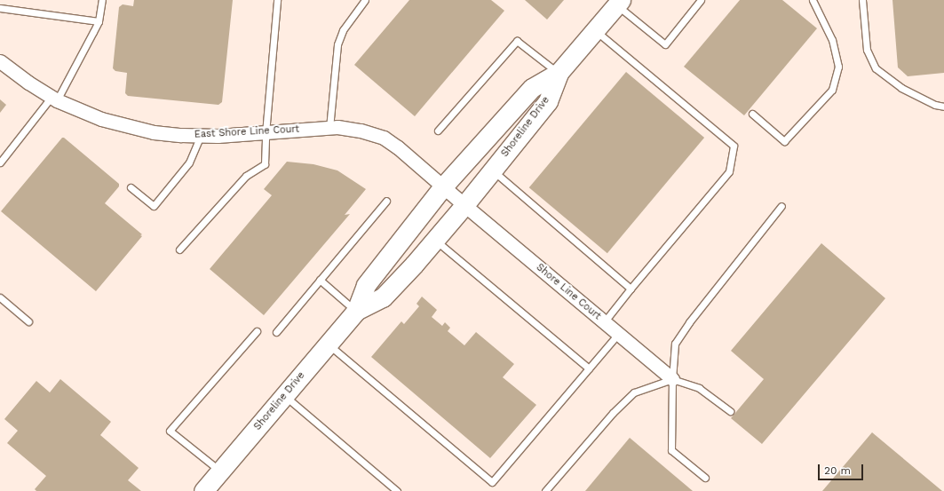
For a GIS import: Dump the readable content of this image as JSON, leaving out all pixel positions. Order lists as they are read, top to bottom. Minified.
{"streets":{"street":["Shoreline Drive","East Shore Line Court","Shore Line Court"]},"crossings":[["Shoreline Drive","East Shore Line Court"],["Shoreline Drive","Shore Line Court"],["East Shore Line Court","Shore Line Court"]],"scale_bar":"20 m"}
